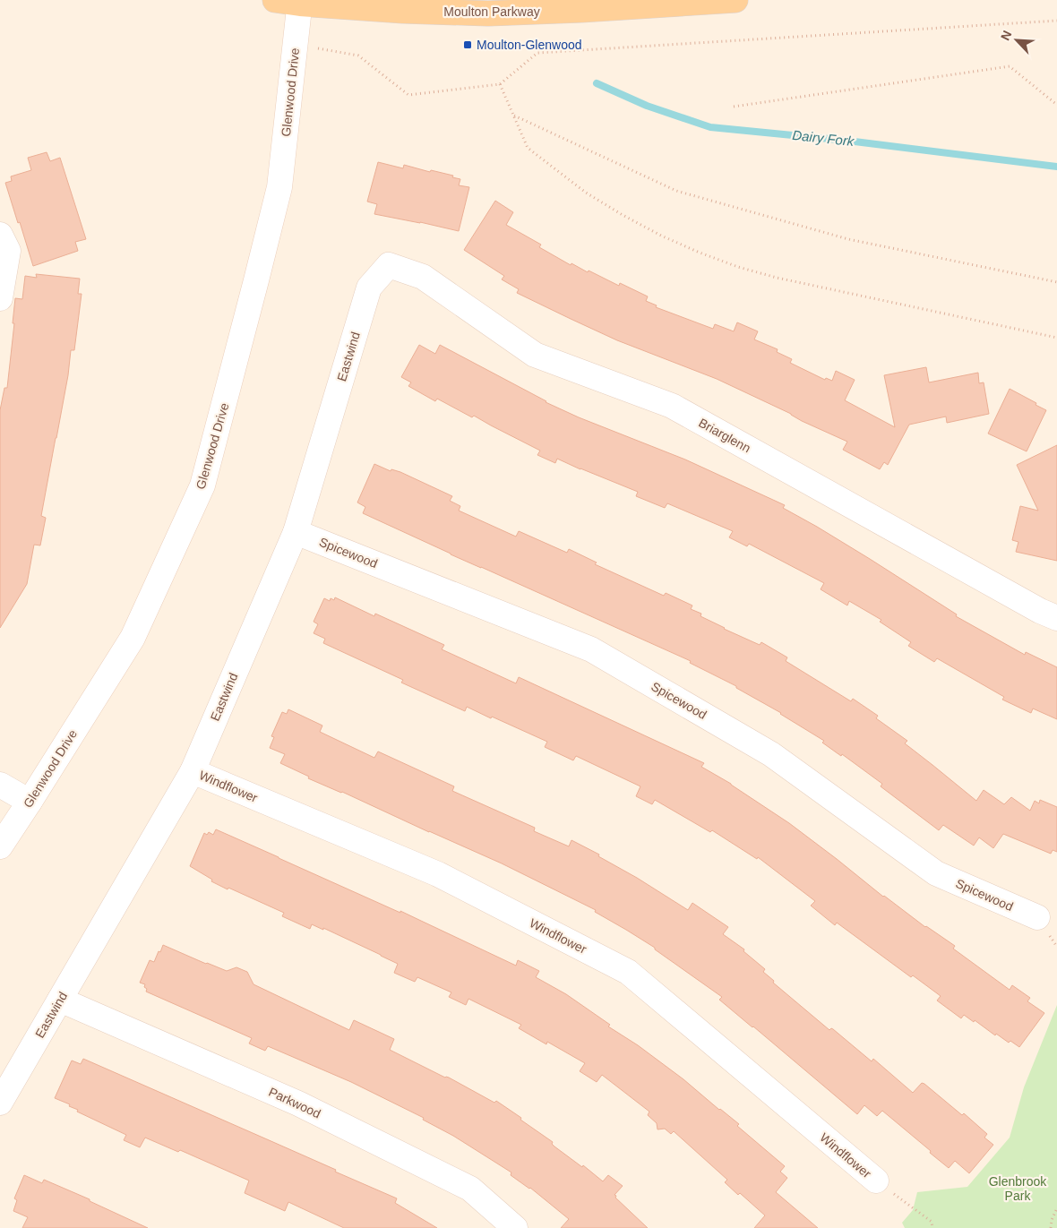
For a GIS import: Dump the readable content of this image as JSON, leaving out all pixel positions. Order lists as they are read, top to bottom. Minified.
{"streets":{"main road":["Moulton Parkway"],"street":["Glenwood Drive","Eastwind","Briarglenn","Spicewood","Windflower","Parkwood"]},"crossings":[["Moulton Parkway","Glenwood Drive"],["Eastwind","Briarglenn"],["Eastwind","Spicewood"],["Eastwind","Windflower"],["Eastwind","Parkwood"]],"water":["Dairy Fork"],"parks":["Glenbrook Park"],"places":{"transit":["Moulton-Glenwood"]},"north":"top left"}
